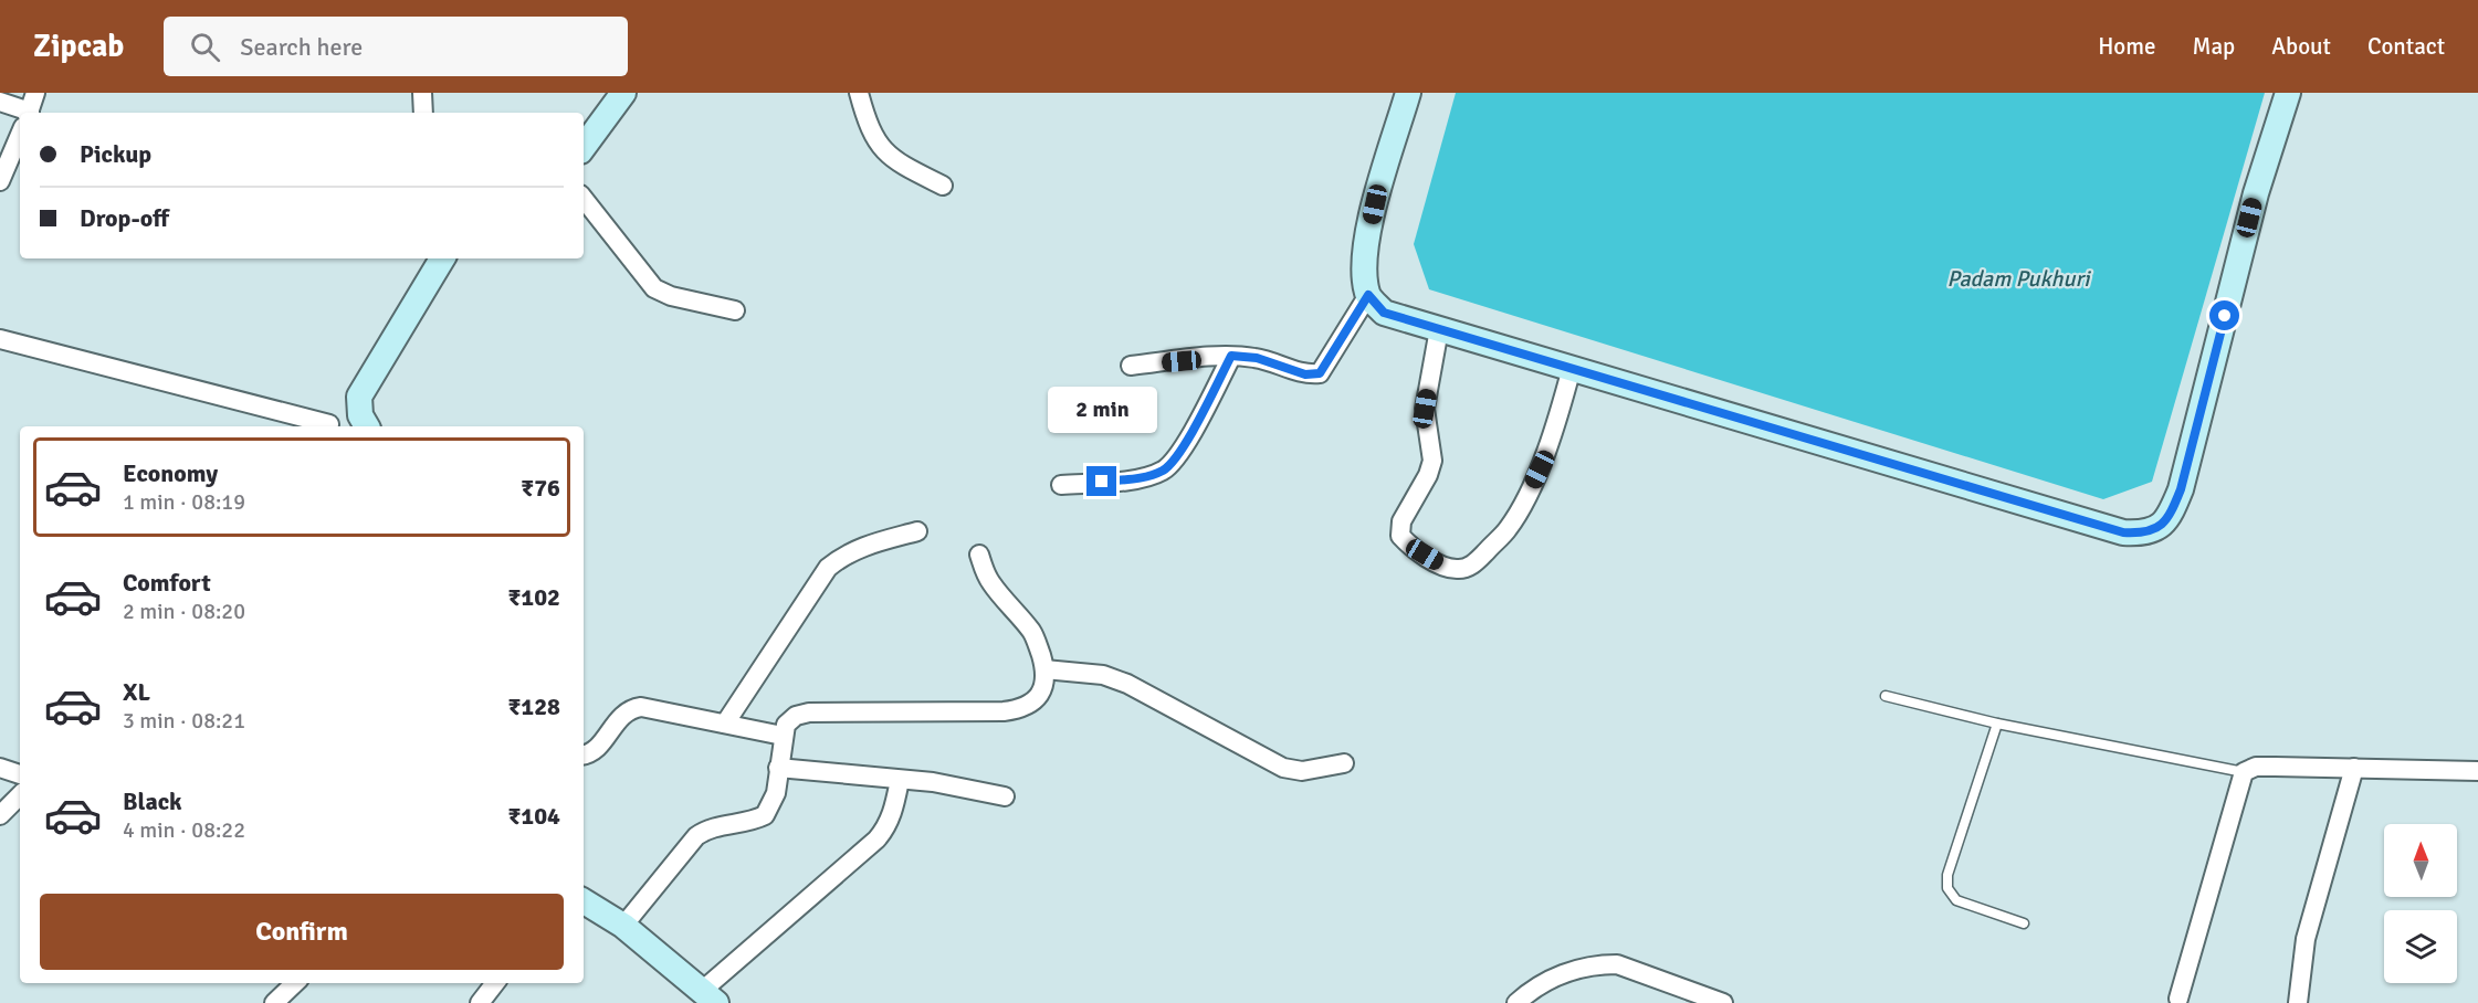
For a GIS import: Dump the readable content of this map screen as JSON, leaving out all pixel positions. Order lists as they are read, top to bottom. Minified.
{"water":["Padam Pukhuri"],"north":"top","page":{"header":"Zipcab","search":"Search here","nav":["Home","Map","About","Contact"],"banner":["Pickup","Drop-off"],"bubble":"2 min","list":[{"name":"Economy","note":"1 min · 08:19","value":"₹76"},{"name":"Comfort","note":"2 min · 08:20","value":"₹102"},{"name":"XL","note":"3 min · 08:21","value":"₹128"},{"name":"Black","note":"4 min · 08:22","value":"₹104"}],"buttons":"Confirm"}}
